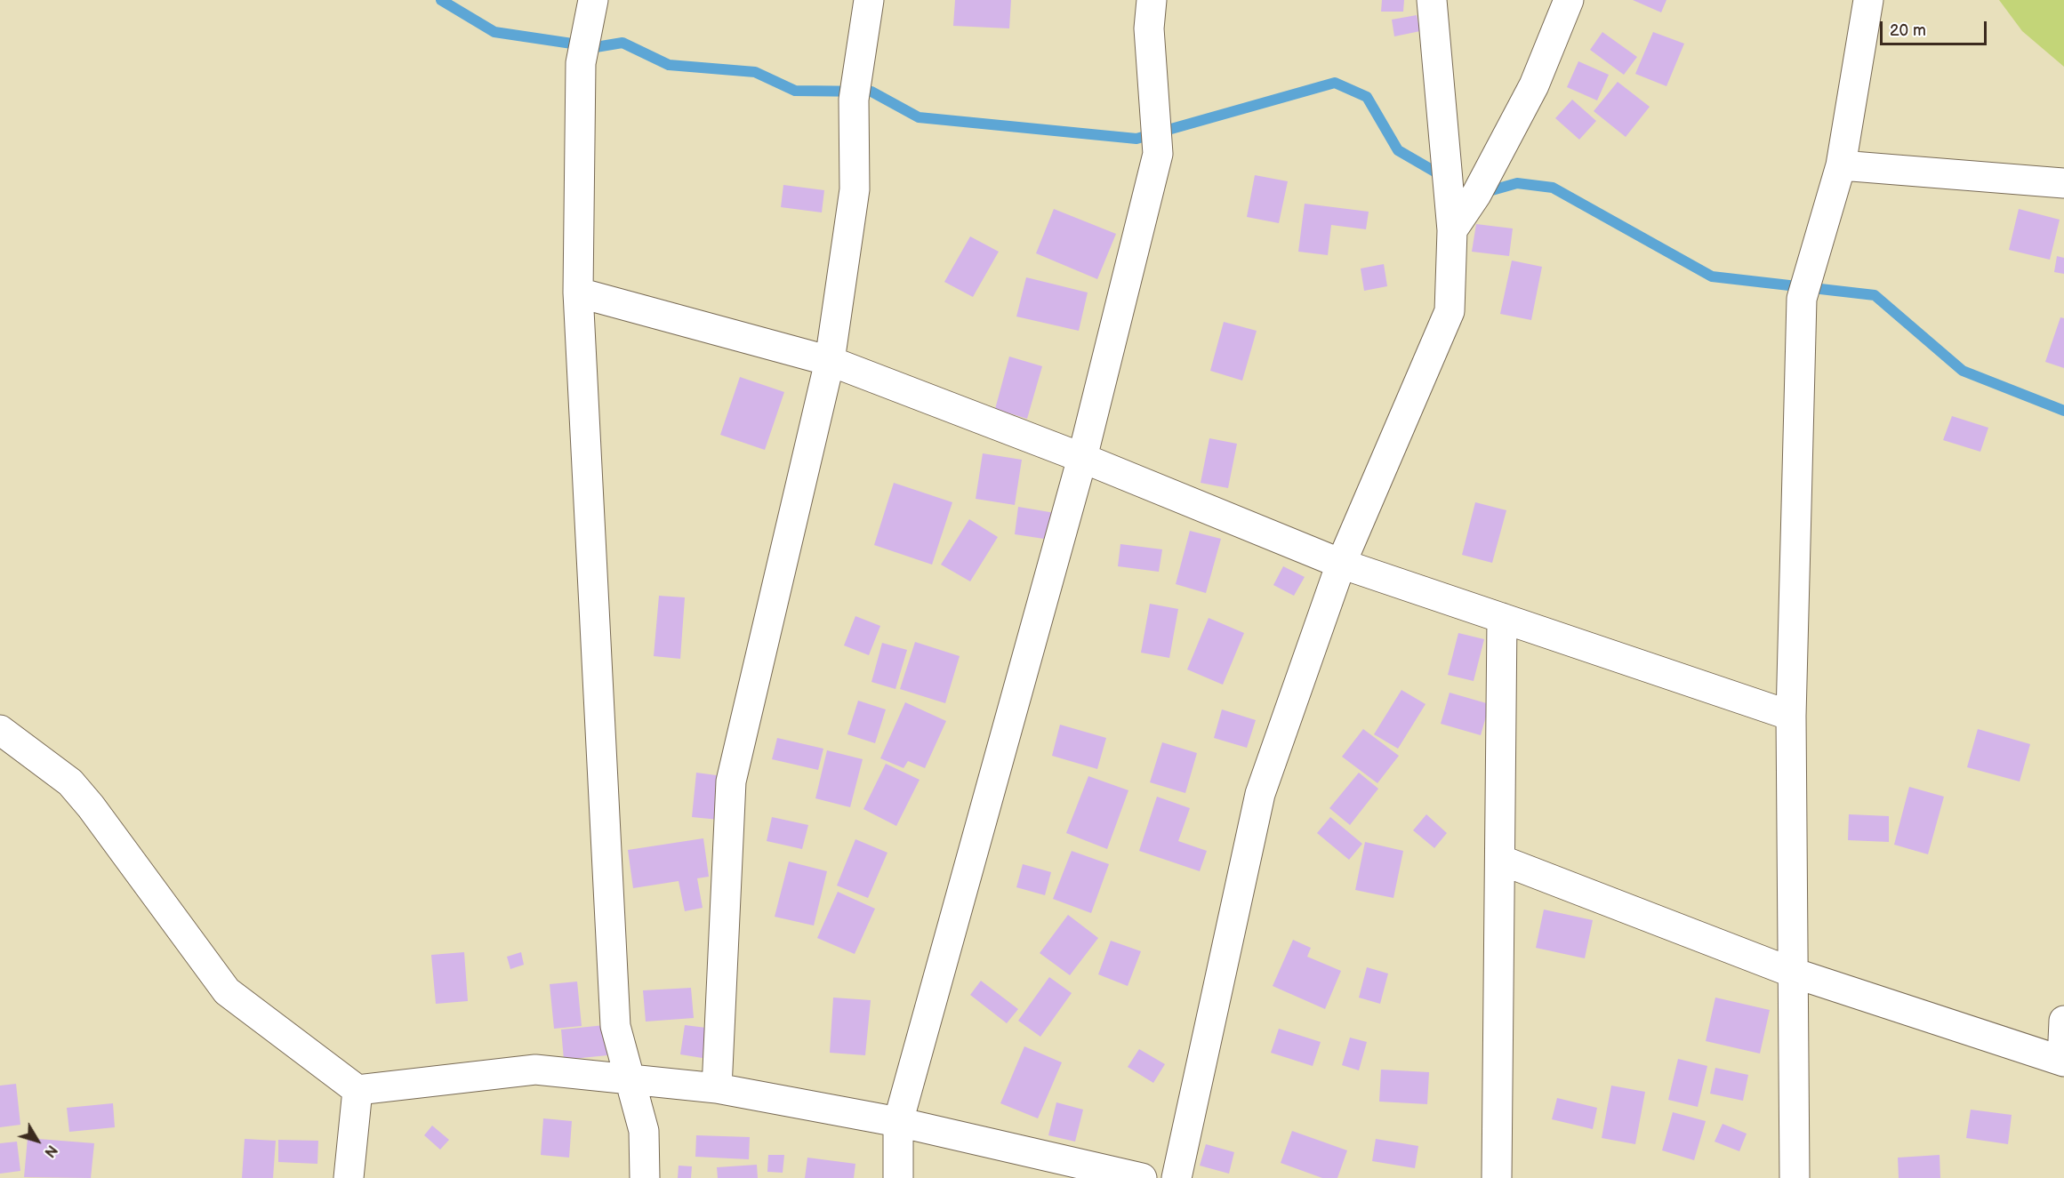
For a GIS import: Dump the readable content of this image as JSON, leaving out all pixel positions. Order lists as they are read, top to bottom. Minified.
{"scale_bar":"20 m","north":"bottom right"}
